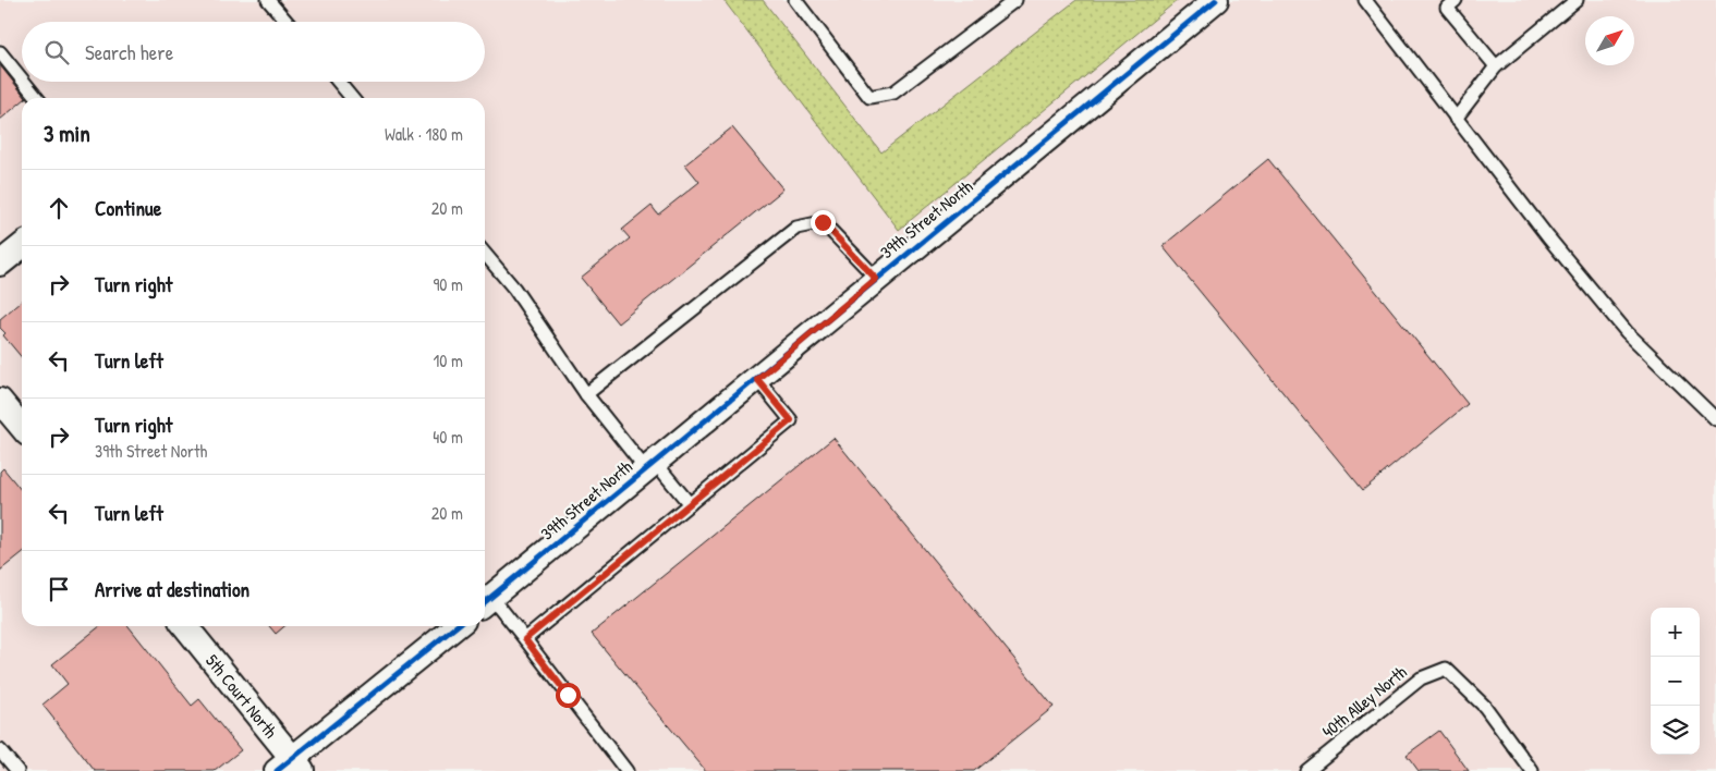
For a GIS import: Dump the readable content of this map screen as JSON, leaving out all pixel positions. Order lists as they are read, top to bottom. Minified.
{"streets":{"street":["39th Street North","5th Court North"],"lane":["40th Alley North"]},"north":"top right","page":{"search":"Search here","heading":["3 min","Walk · 180 m"],"list":[["Continue","20 m"],["Turn right","90 m"],["Turn left","10 m"],["Turn right","39th Street North","40 m"],["Turn left","20 m"],"Arrive at destination"],"map_buttons":["+","−"]}}
